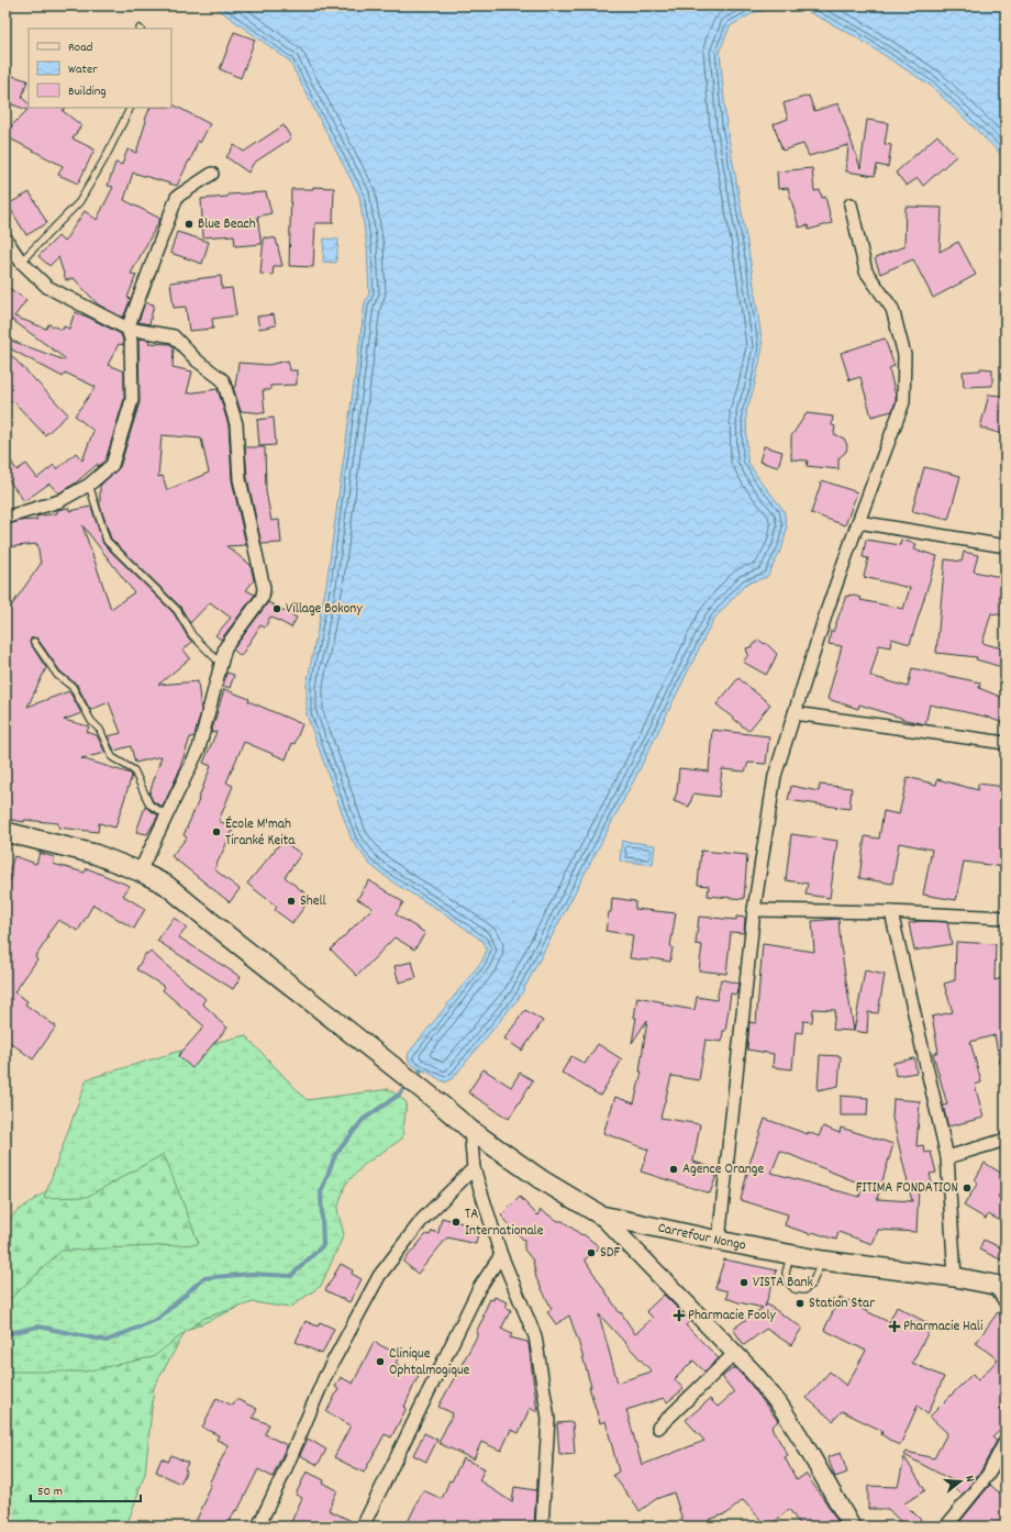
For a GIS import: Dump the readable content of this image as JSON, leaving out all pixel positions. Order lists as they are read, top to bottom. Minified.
{"streets":{"main road":["Carrefour Nongo"]},"places":{"other":["Blue Beach","Village Bokony","École M'mah Tiranké Keita","Shell","Agence Orange","FITIMA FONDATION","TA Internationale","SDF","VISTA Bank","Station Star","Clinique Ophtalmogique"],"health":["Pharmacie Fooly","Pharmacie Hali"]},"legend":["Road","Water","Building"],"scale_bar":"50 m","north":"right"}
